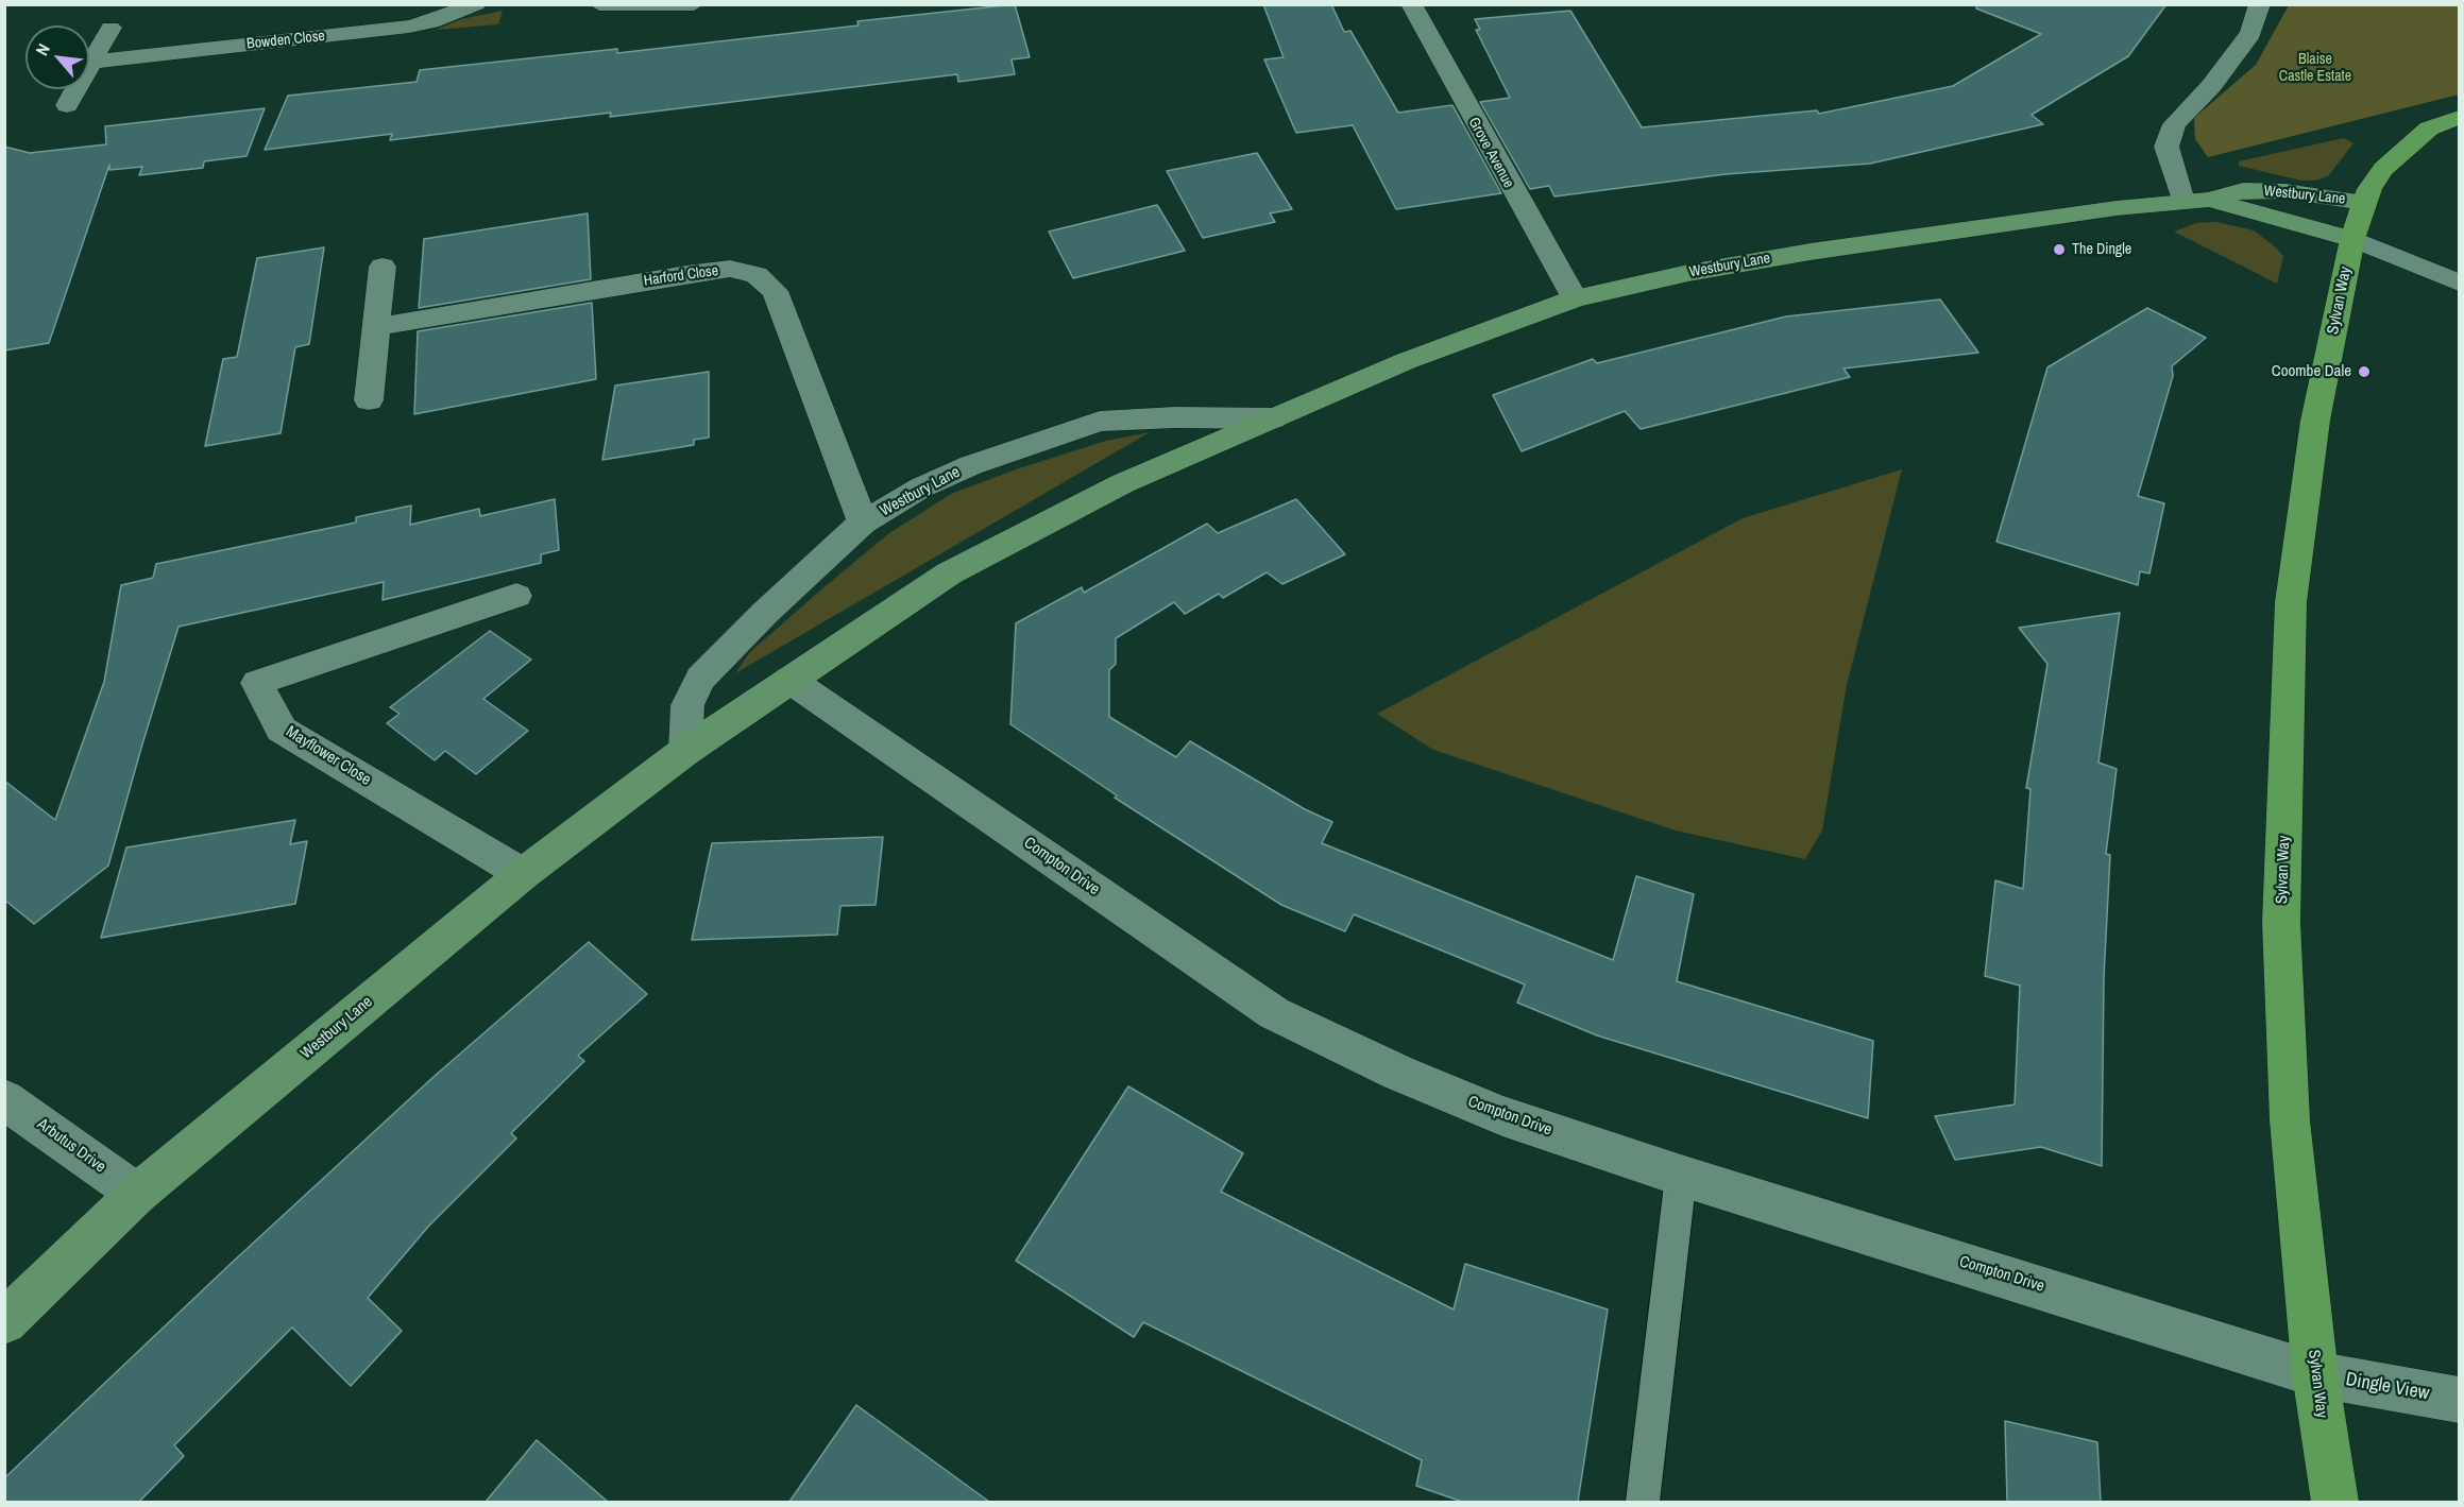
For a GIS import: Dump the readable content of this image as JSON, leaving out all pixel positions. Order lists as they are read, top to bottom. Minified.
{"streets":{"main road":["Sylvan Way"],"street":["Bowden Close","Grove Avenue","Westbury Lane","Harford Close","Mayflower Close","Compton Drive","Arbutus Drive","Dingle View"]},"crossings":[["Grove Avenue","Westbury Lane"],["Westbury Lane","Harford Close"],["Westbury Lane","Sylvan Way"],["Westbury Lane","Mayflower Close"],["Westbury Lane","Compton Drive"],["Westbury Lane","Arbutus Drive"],["Sylvan Way","Compton Drive"],["Sylvan Way","Dingle View"],["Compton Drive","Dingle View"]],"parks":["Blaise Castle Estate"],"places":["The Dingle","Coombe Dale"],"north":"top left"}
